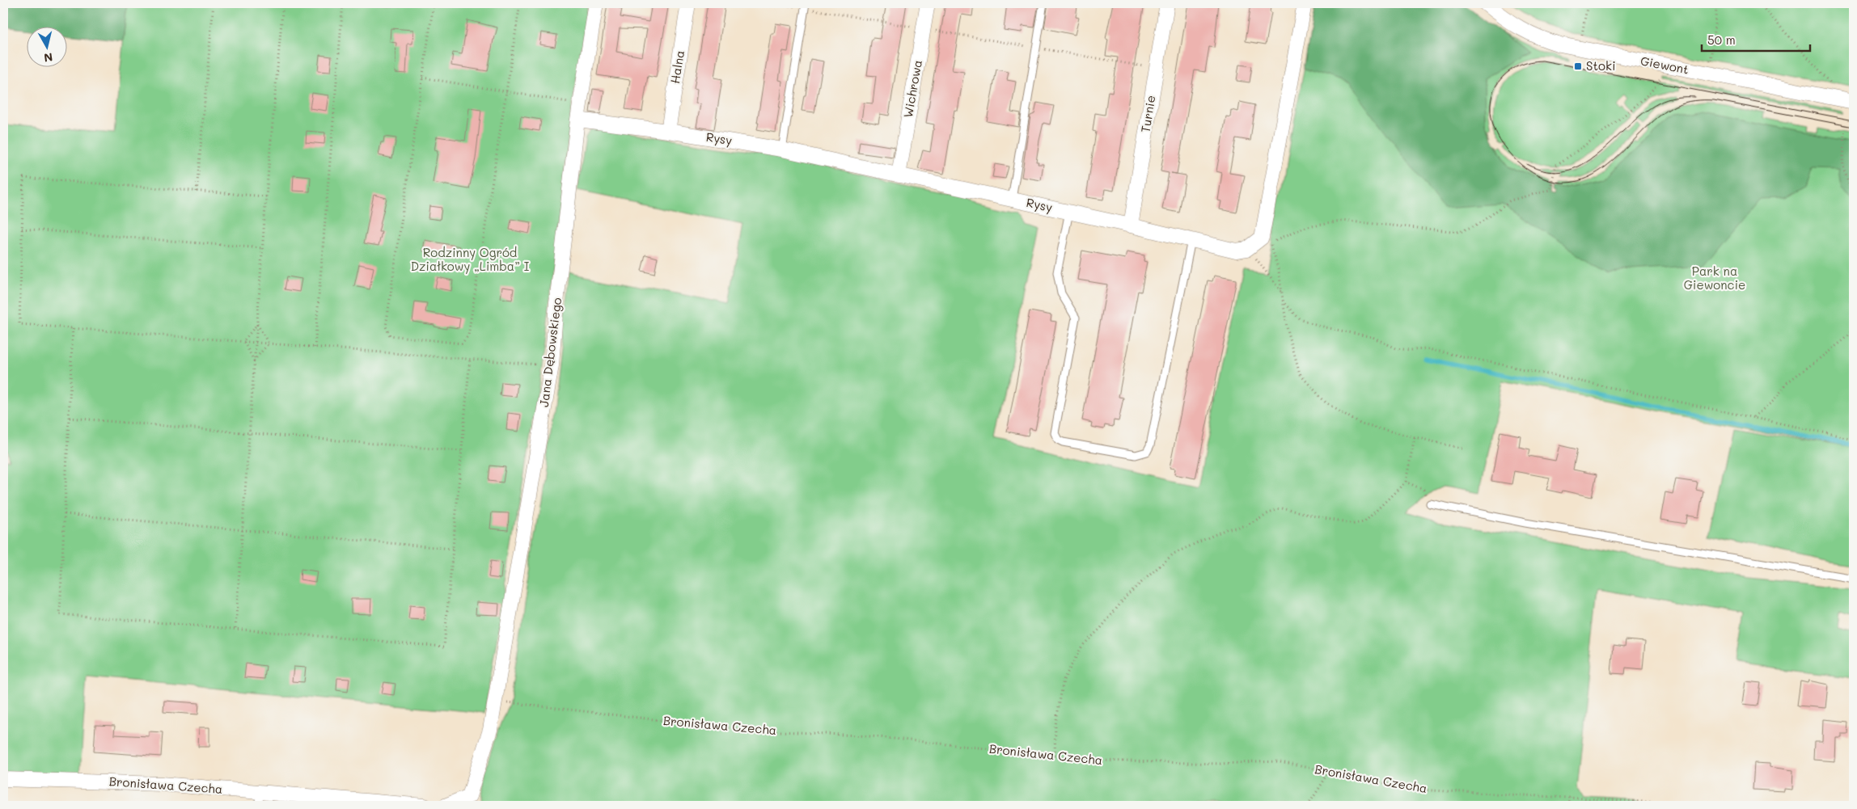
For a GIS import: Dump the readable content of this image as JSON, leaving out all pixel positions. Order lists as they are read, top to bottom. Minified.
{"streets":{"street":["Giewont","Halna","Wichrowa","Turnie","Rysy","Jana Dębowskiego","Bronisława Czecha"]},"crossings":[["Halna","Rysy"],["Wichrowa","Rysy"],["Turnie","Rysy"],["Rysy","Jana Dębowskiego"],["Jana Dębowskiego","Bronisława Czecha"]],"parks":["Rodzinny Ogród Działkowy „Limba” I","Park na Giewoncie"],"places":{"transit":["Stoki"]},"scale_bar":"50 m","north":"bottom"}
